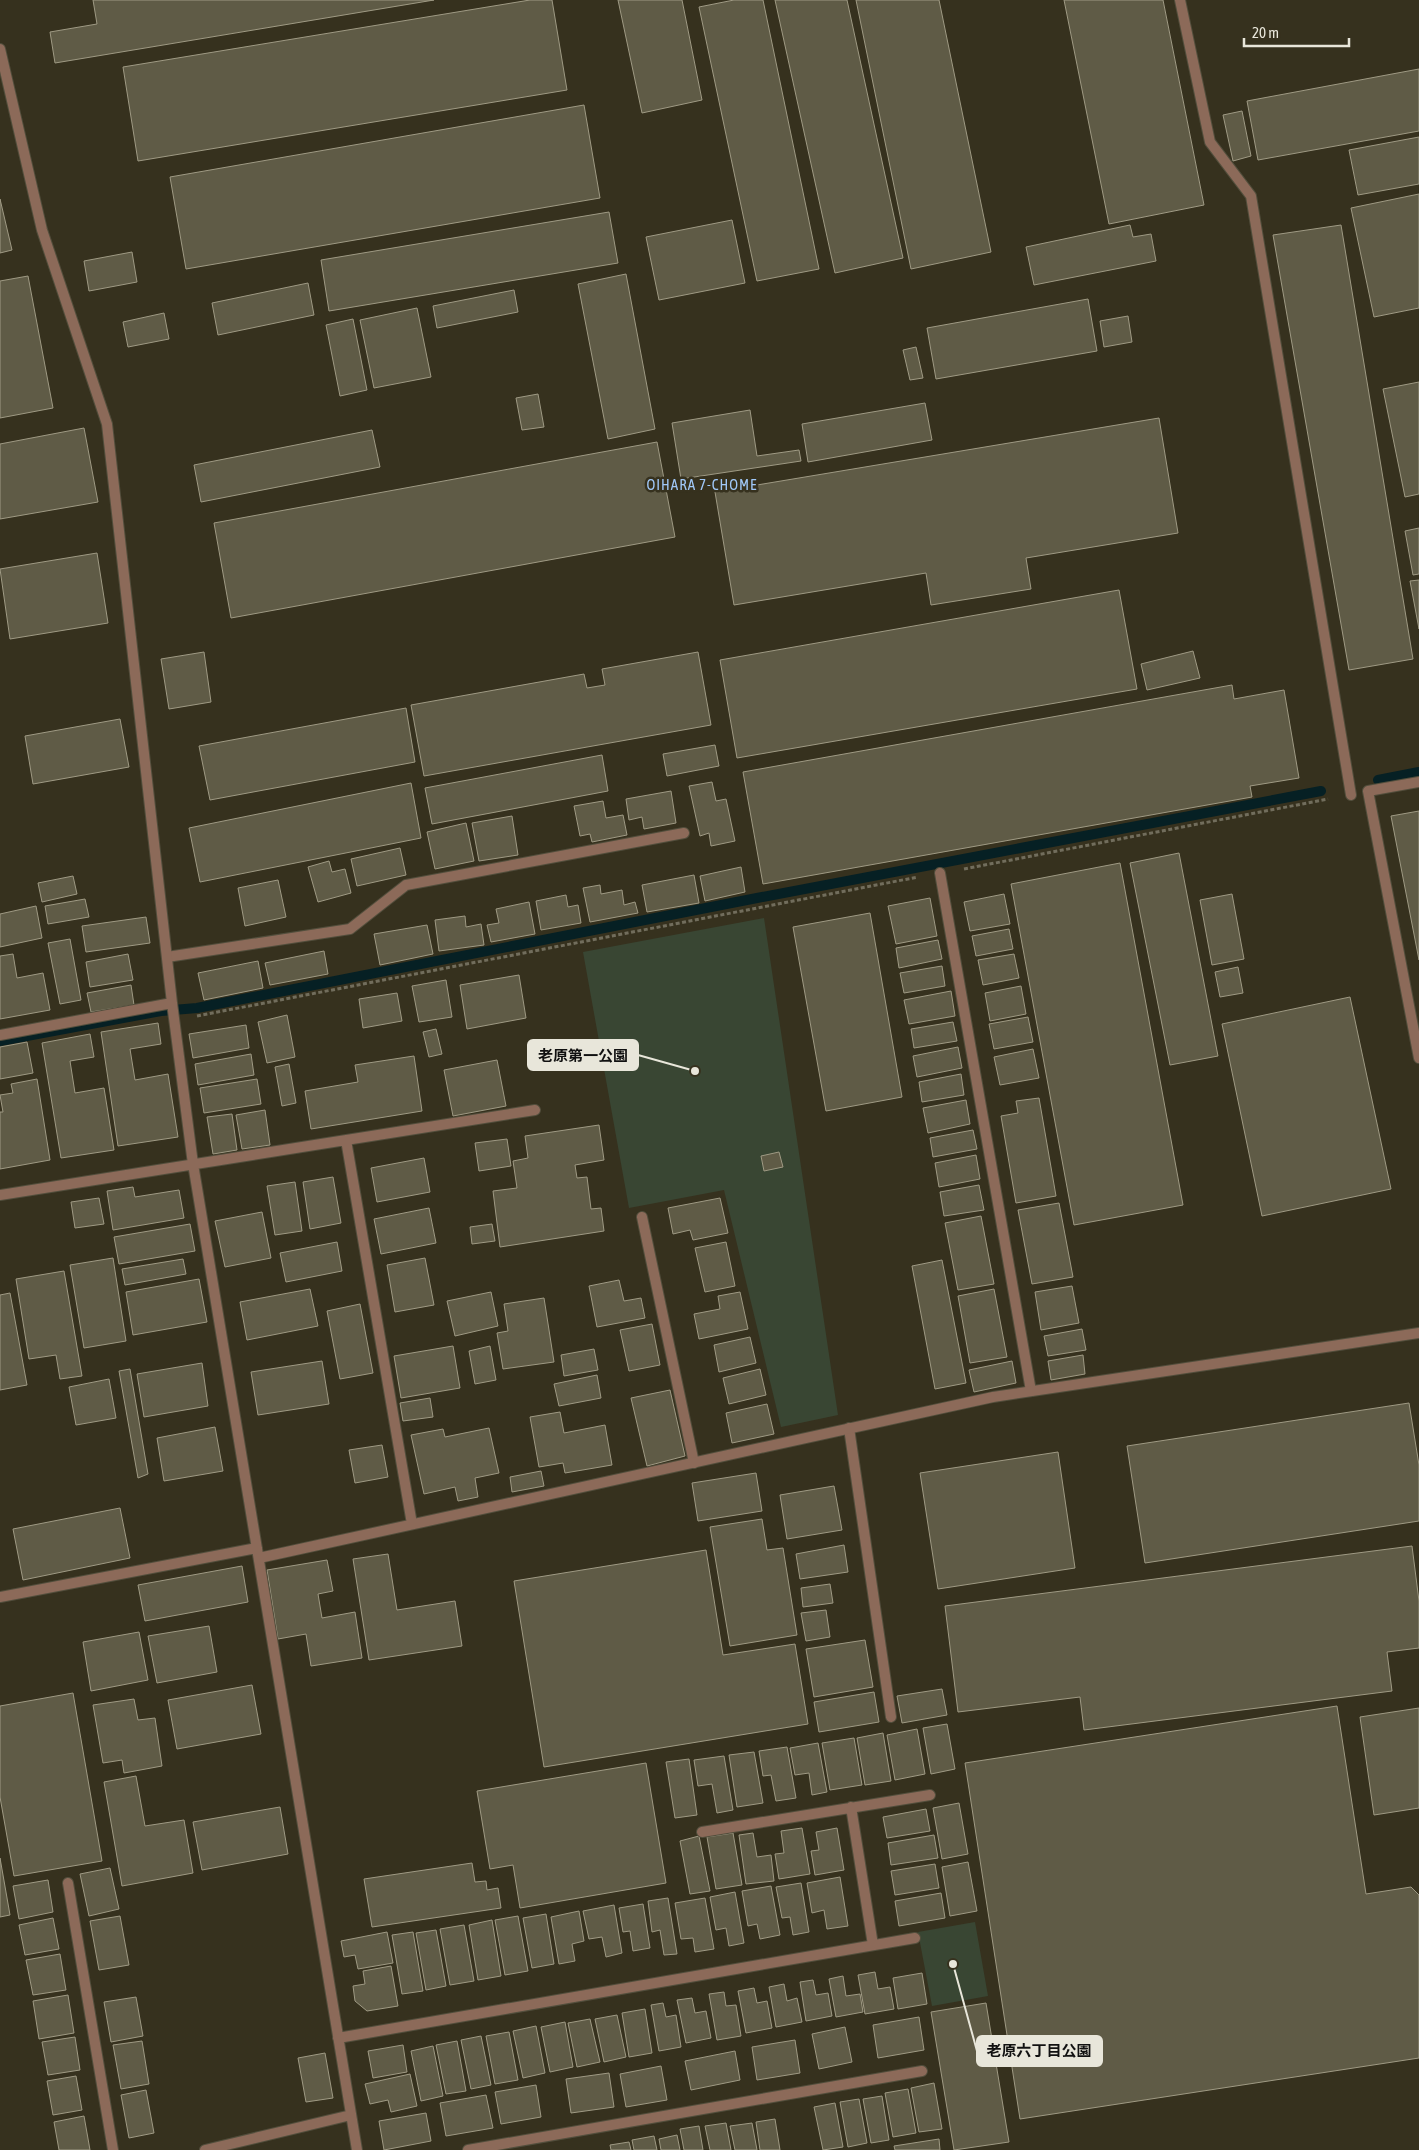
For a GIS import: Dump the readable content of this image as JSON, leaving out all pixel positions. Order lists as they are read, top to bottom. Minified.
{"districts":["OIHARA 7-CHOME"],"places":["老原第一公園","老原六丁目公園"],"scale_bar":"20 m"}
